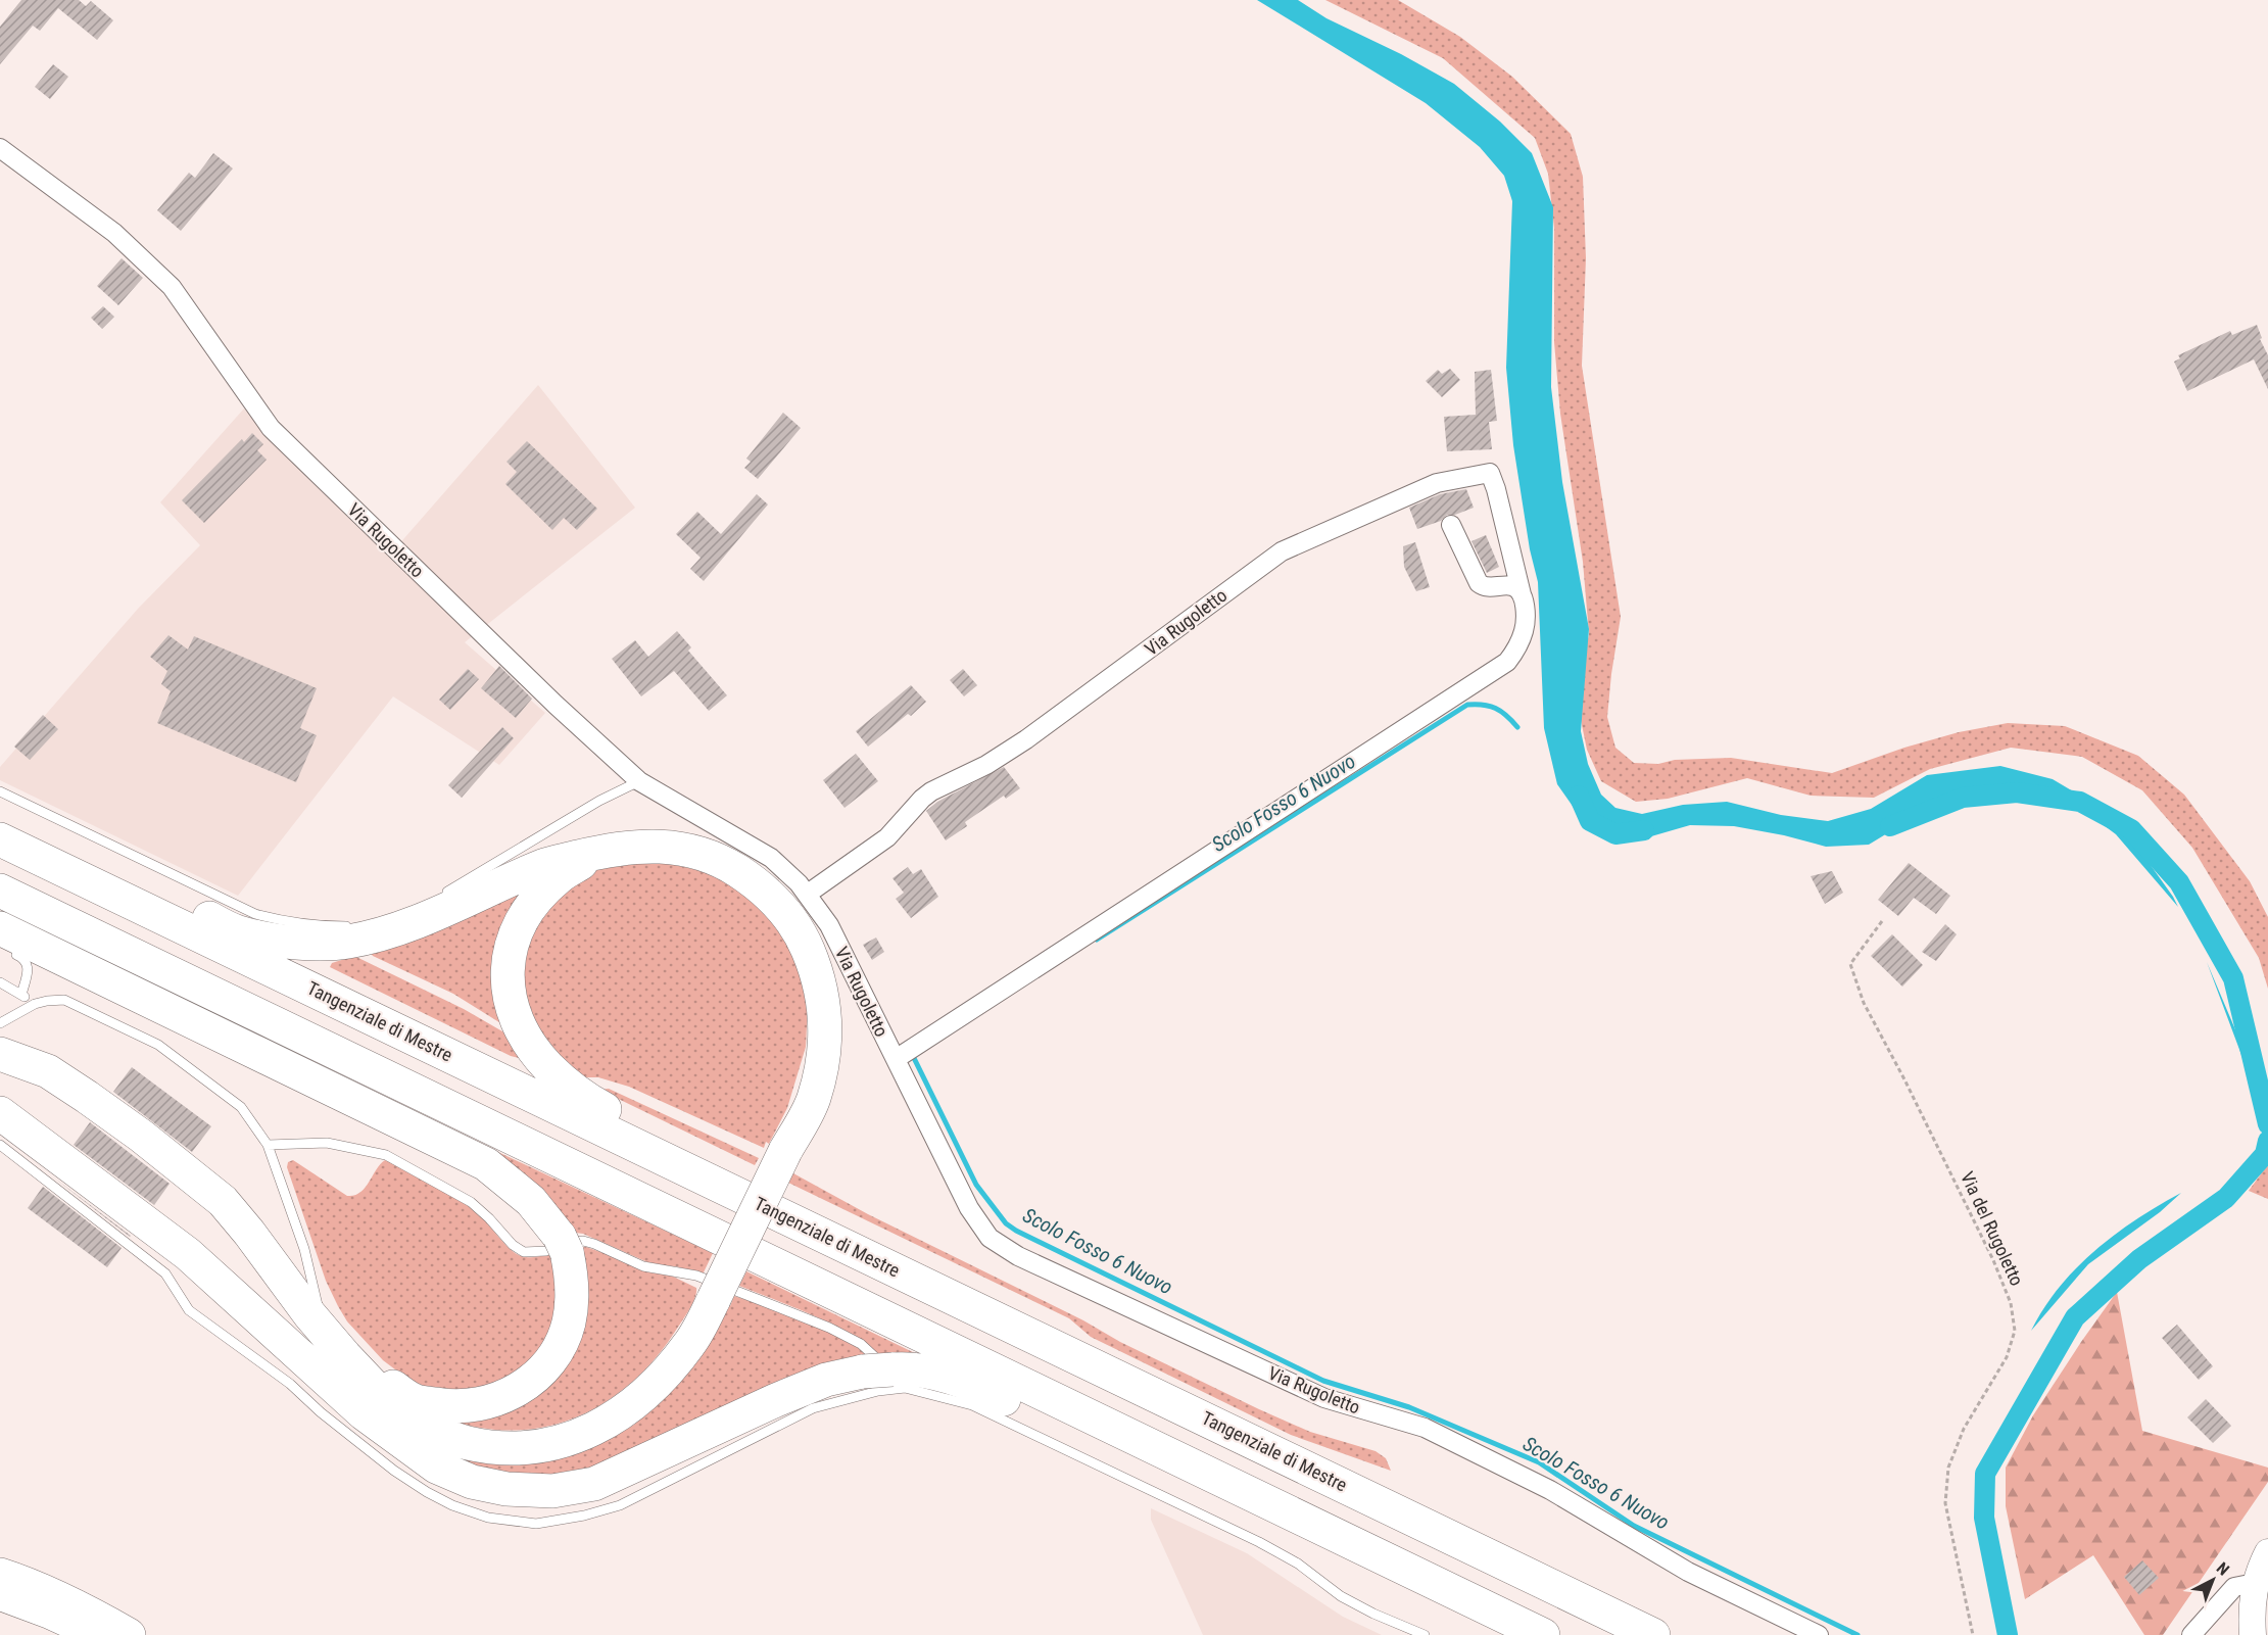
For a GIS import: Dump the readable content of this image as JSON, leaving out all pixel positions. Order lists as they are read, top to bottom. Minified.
{"streets":{"highway":["Tangenziale di Mestre"],"street":["Via Rugoletto"],"path":["Via del Rugoletto"]},"water":["Scolo Fosso 6 Nuovo"],"north":"top right"}
